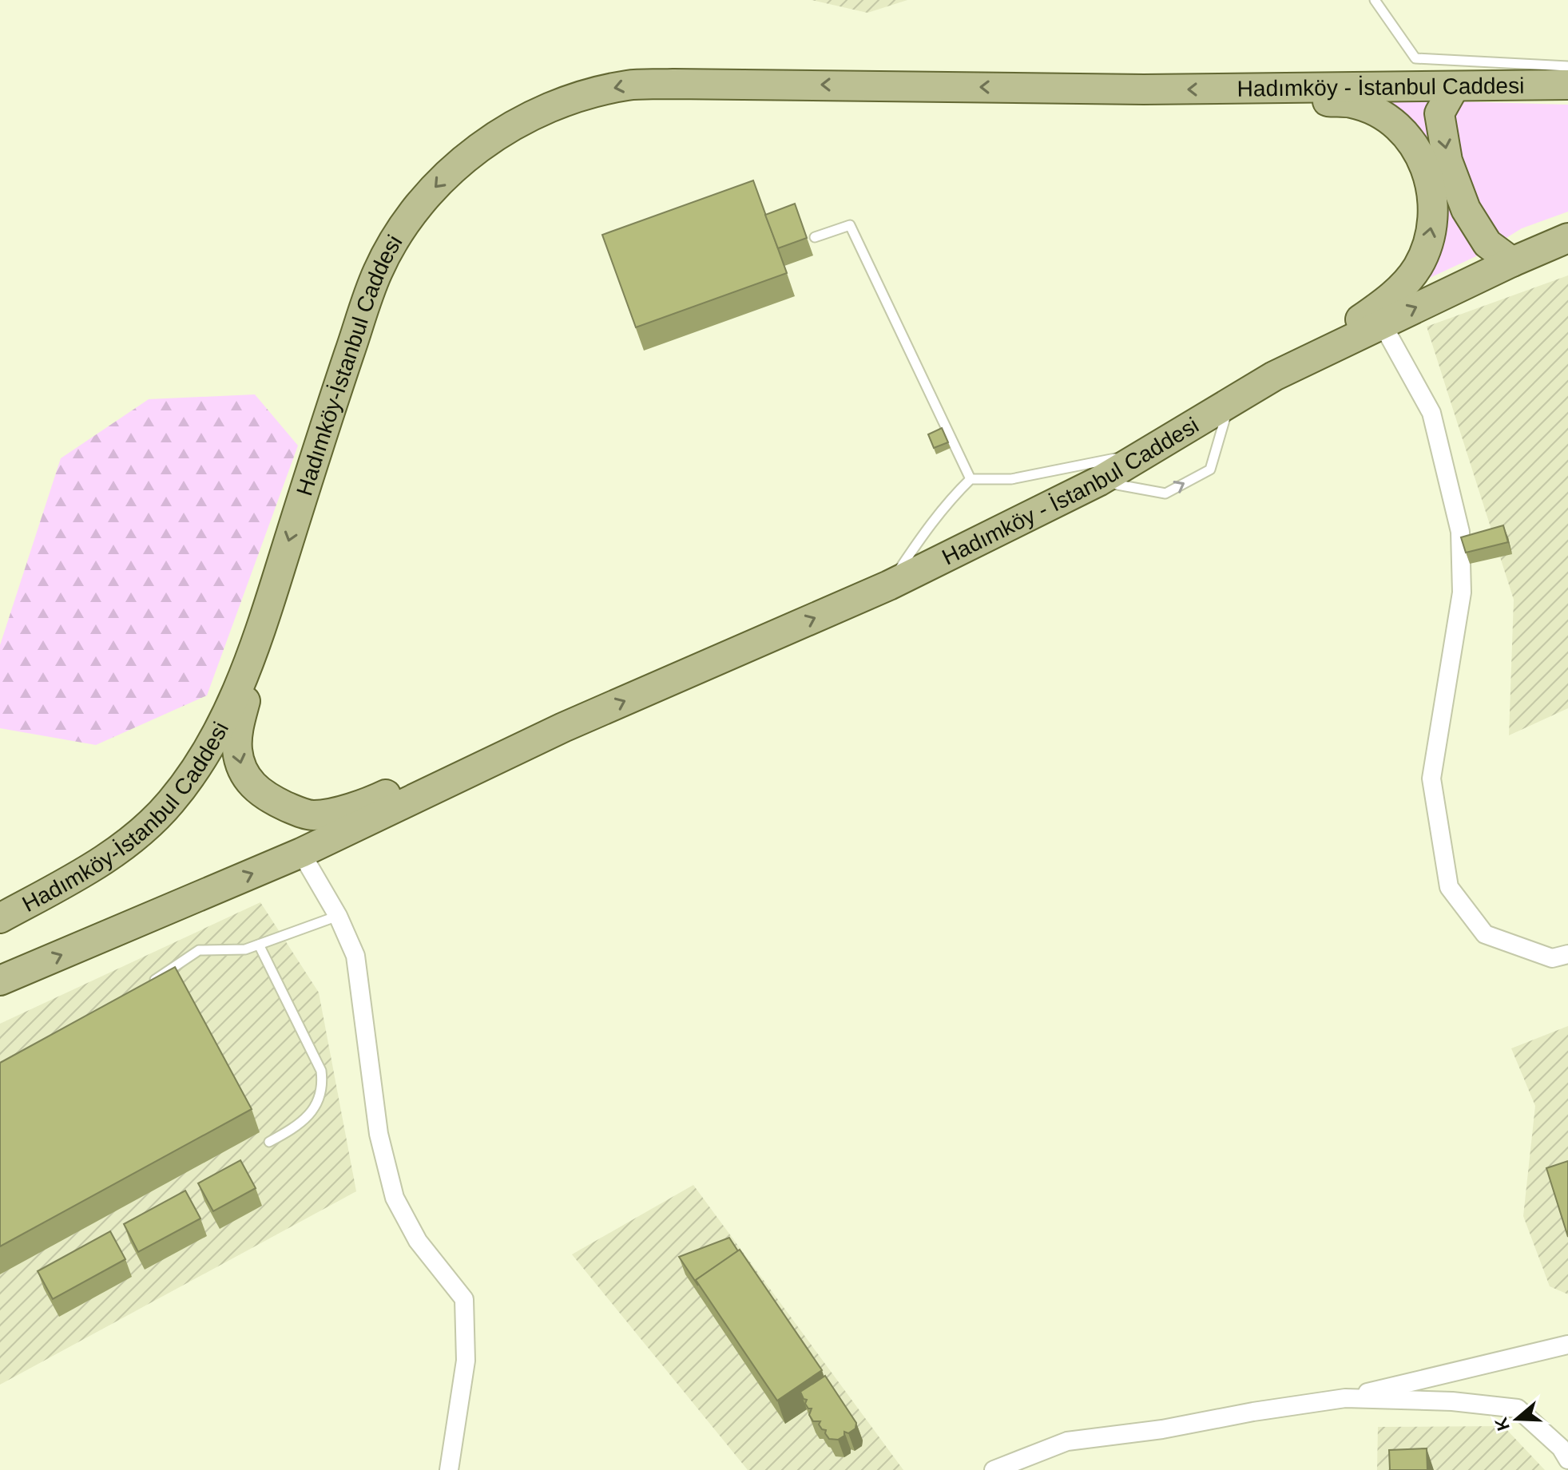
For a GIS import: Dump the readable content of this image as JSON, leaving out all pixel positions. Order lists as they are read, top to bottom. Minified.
{"streets":{"main road":["Hadımköy - İstanbul Caddesi","Hadımköy-İstanbul Caddesi"]},"crossings":[["Hadımköy - İstanbul Caddesi","Hadımköy-İstanbul Caddesi"]],"one_way":["Hadımköy-İstanbul Caddesi"],"north":"left"}
